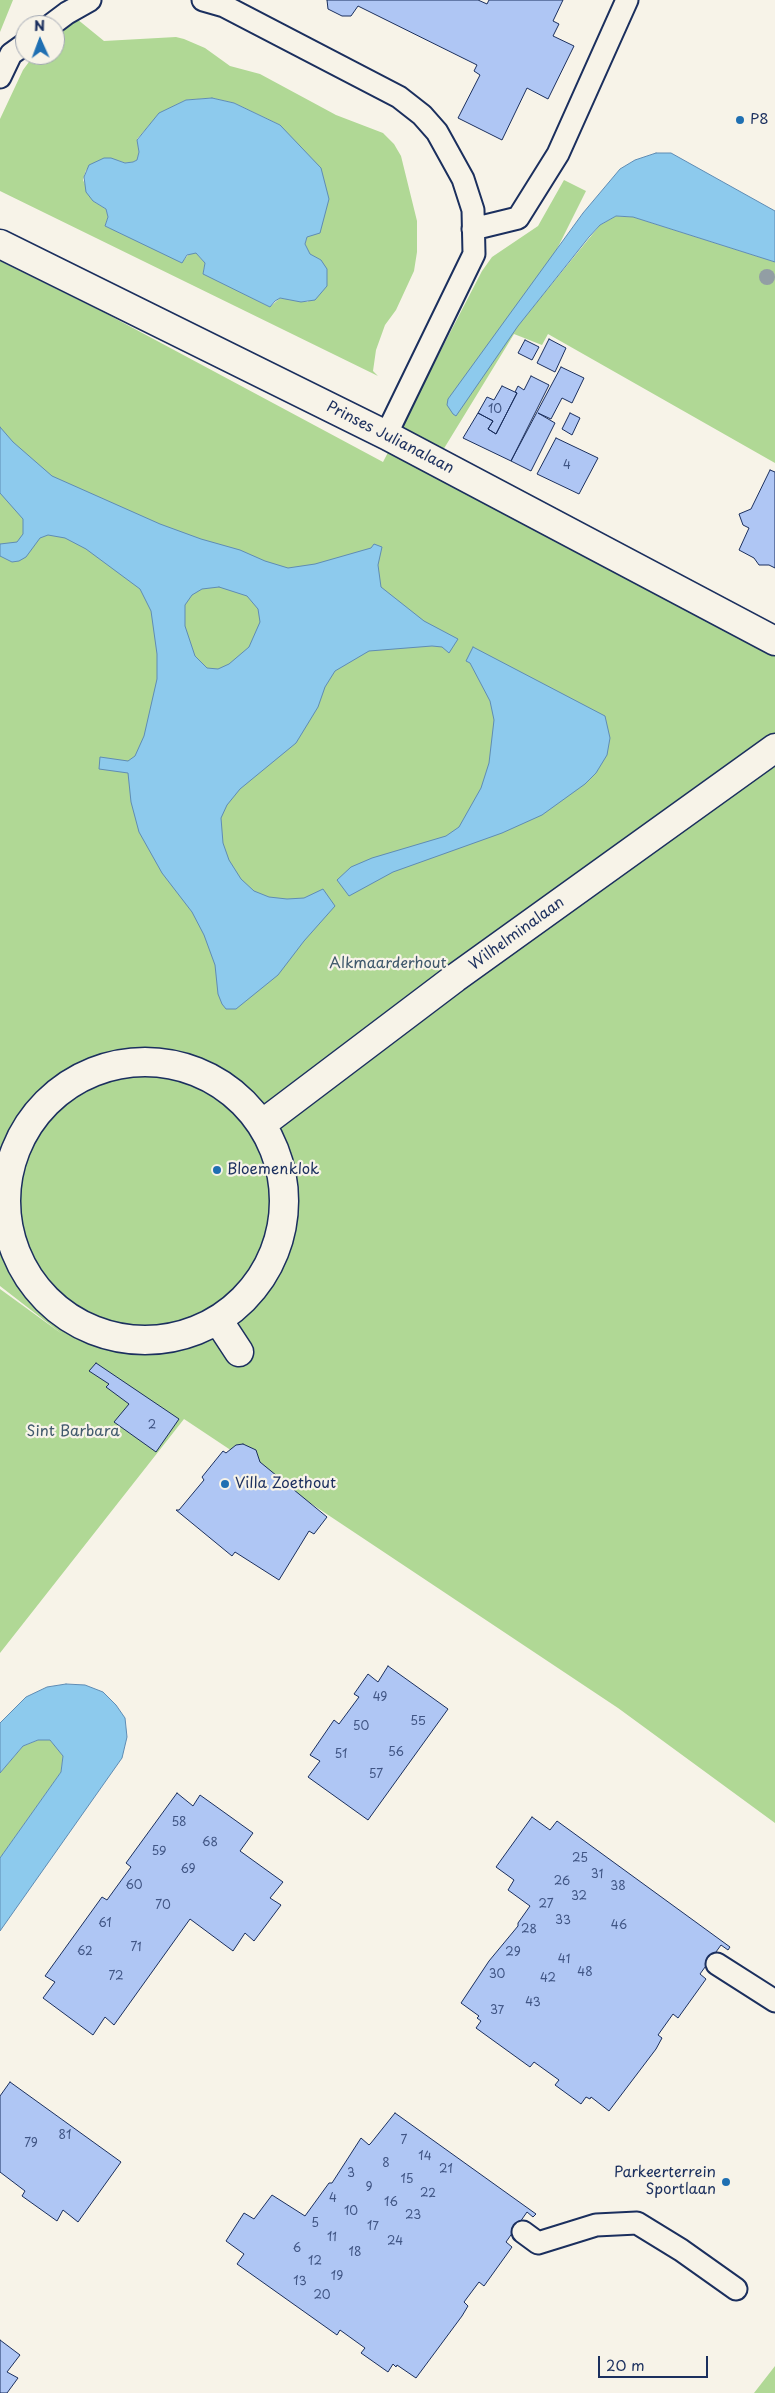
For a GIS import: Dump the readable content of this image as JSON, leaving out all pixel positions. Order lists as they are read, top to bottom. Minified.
{"streets":{"street":["Prinses Julianalaan","Wilhelminalaan"]},"parks":["Alkmaarderhout","Sint Barbara"],"places":["P8","Bloemenklok","Villa Zoethout","Parkeerterrein Sportlaan"],"house_numbers":["10","4","2","49","55","50","56","51","57","58","68","59","25","69","31","26","60","38","32","27","70","33","61","46","28","71","62","29","41","48","30","72","42","43","37","81","7","79","14","8","21","3","15","9","22","4","16","10","23","5","17","11","24","6","18","12","19","13","20"],"scale_bar":"20 m","north":"top"}
